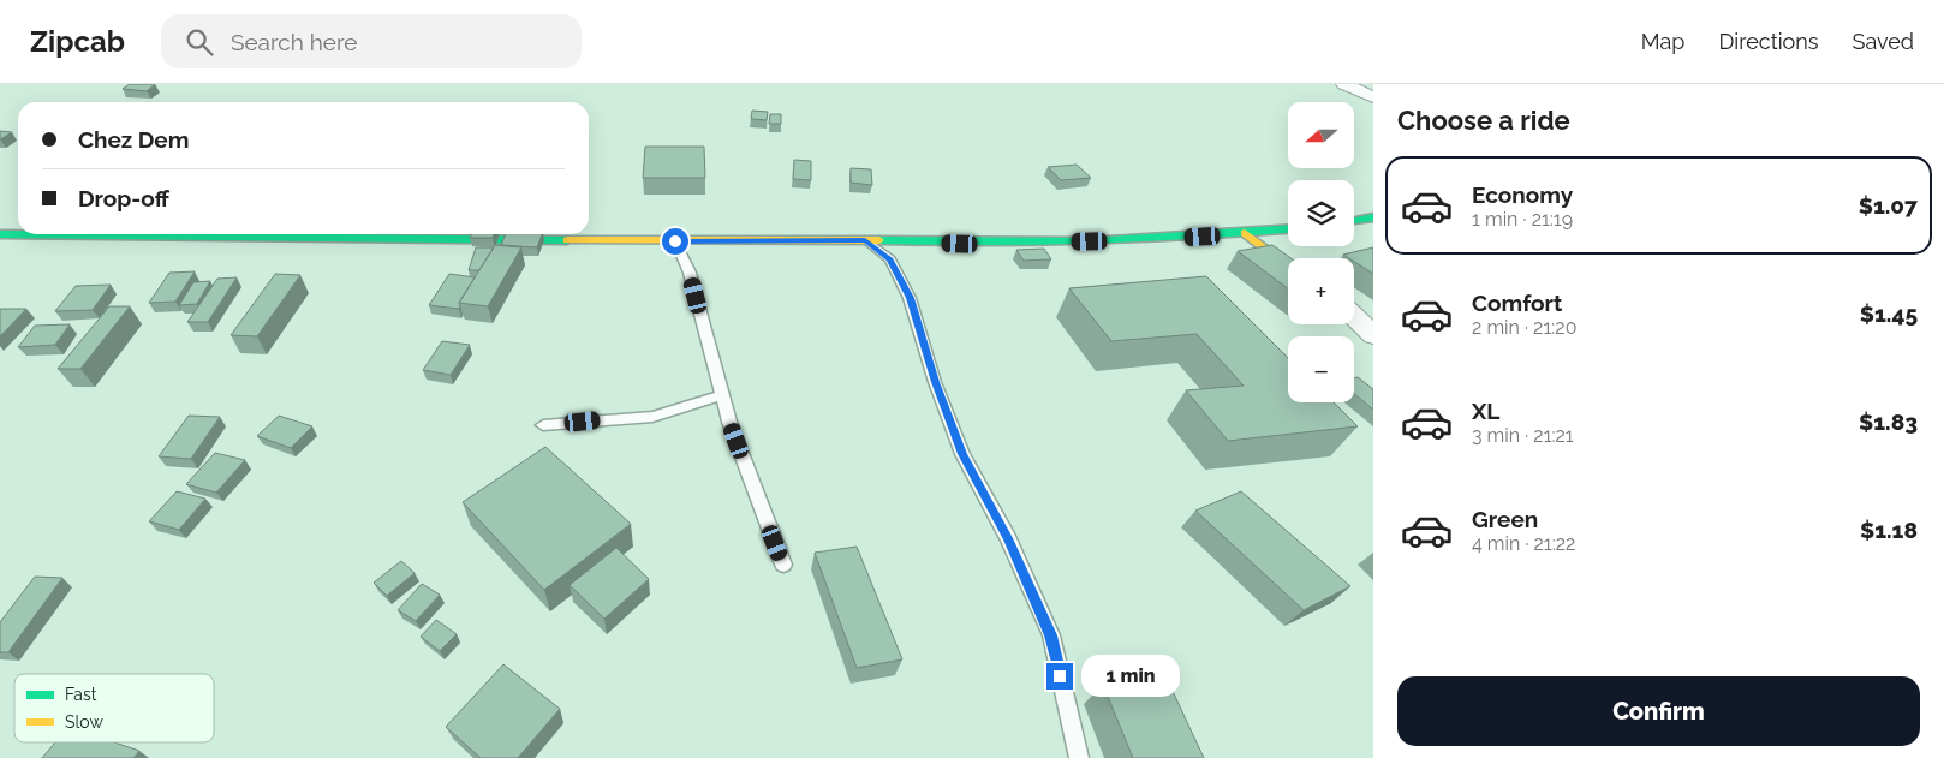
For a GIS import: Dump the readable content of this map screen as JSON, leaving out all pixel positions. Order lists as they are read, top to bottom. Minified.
{"legend":["Fast","Slow"],"north":"left","page":{"header":"Zipcab","search":"Search here","nav":["Map","Directions","Saved"],"heading":"Choose a ride","map_buttons":["+","−"],"banner":["Chez Dem","Drop-off"],"list":[{"name":"Economy","note":"1 min · 21:19","value":"$1.07"},{"name":"Comfort","note":"2 min · 21:20","value":"$1.45"},{"name":"XL","note":"3 min · 21:21","value":"$1.83"},{"name":"Green","note":"4 min · 21:22","value":"$1.18"}],"bubble":"1 min","buttons":"Confirm"}}
